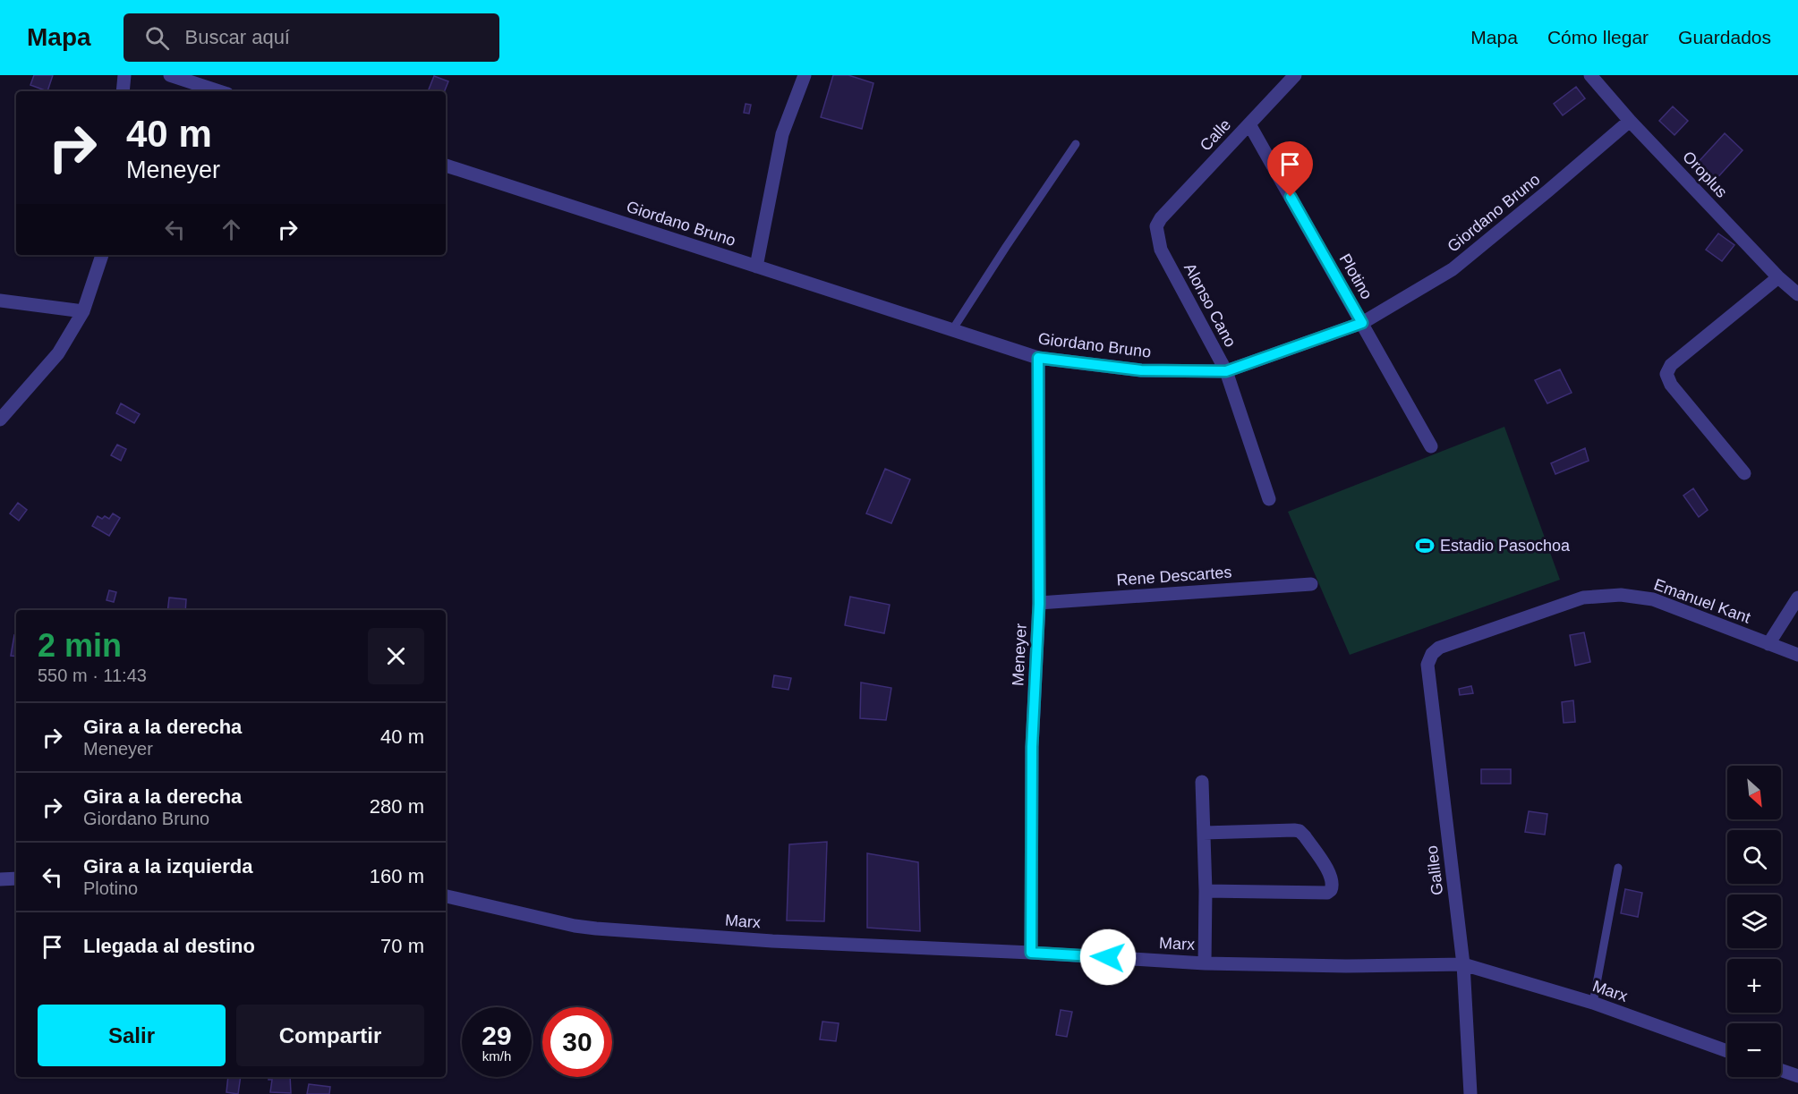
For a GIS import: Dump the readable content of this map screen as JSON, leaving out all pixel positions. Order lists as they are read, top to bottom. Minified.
{"streets":{"street":["Calle","Oroplus","Giordano Bruno","Plotino","Alonso Cano","Rene Descartes","Emanuel Kant","Meneyer","Galileo","Marx"]},"crossings":[["Calle","Plotino"],["Calle","Alonso Cano"],["Oroplus","Giordano Bruno"],["Giordano Bruno","Plotino"],["Giordano Bruno","Alonso Cano"],["Giordano Bruno","Meneyer"],["Rene Descartes","Meneyer"],["Emanuel Kant","Galileo"],["Meneyer","Marx"],["Galileo","Marx"]],"places":{"sports":["Estadio Pasochoa"]},"north":"bottom right","page":{"header":"Mapa","search":"Buscar aquí","nav":["Mapa","Cómo llegar","Guardados"],"turn":["40 m","Meneyer"],"heading":["2 min","550 m · 11:43"],"list":[{"name":"Gira a la derecha","note":"Meneyer","value":"40 m"},{"name":"Gira a la derecha","note":"Giordano Bruno","value":"280 m"},{"name":"Gira a la izquierda","note":"Plotino","value":"160 m"},{"name":"Llegada al destino","value":"70 m"}],"map_buttons":["+","−"],"buttons":["Salir","Compartir"],"speed":"29 km/h","limit":"30"}}
